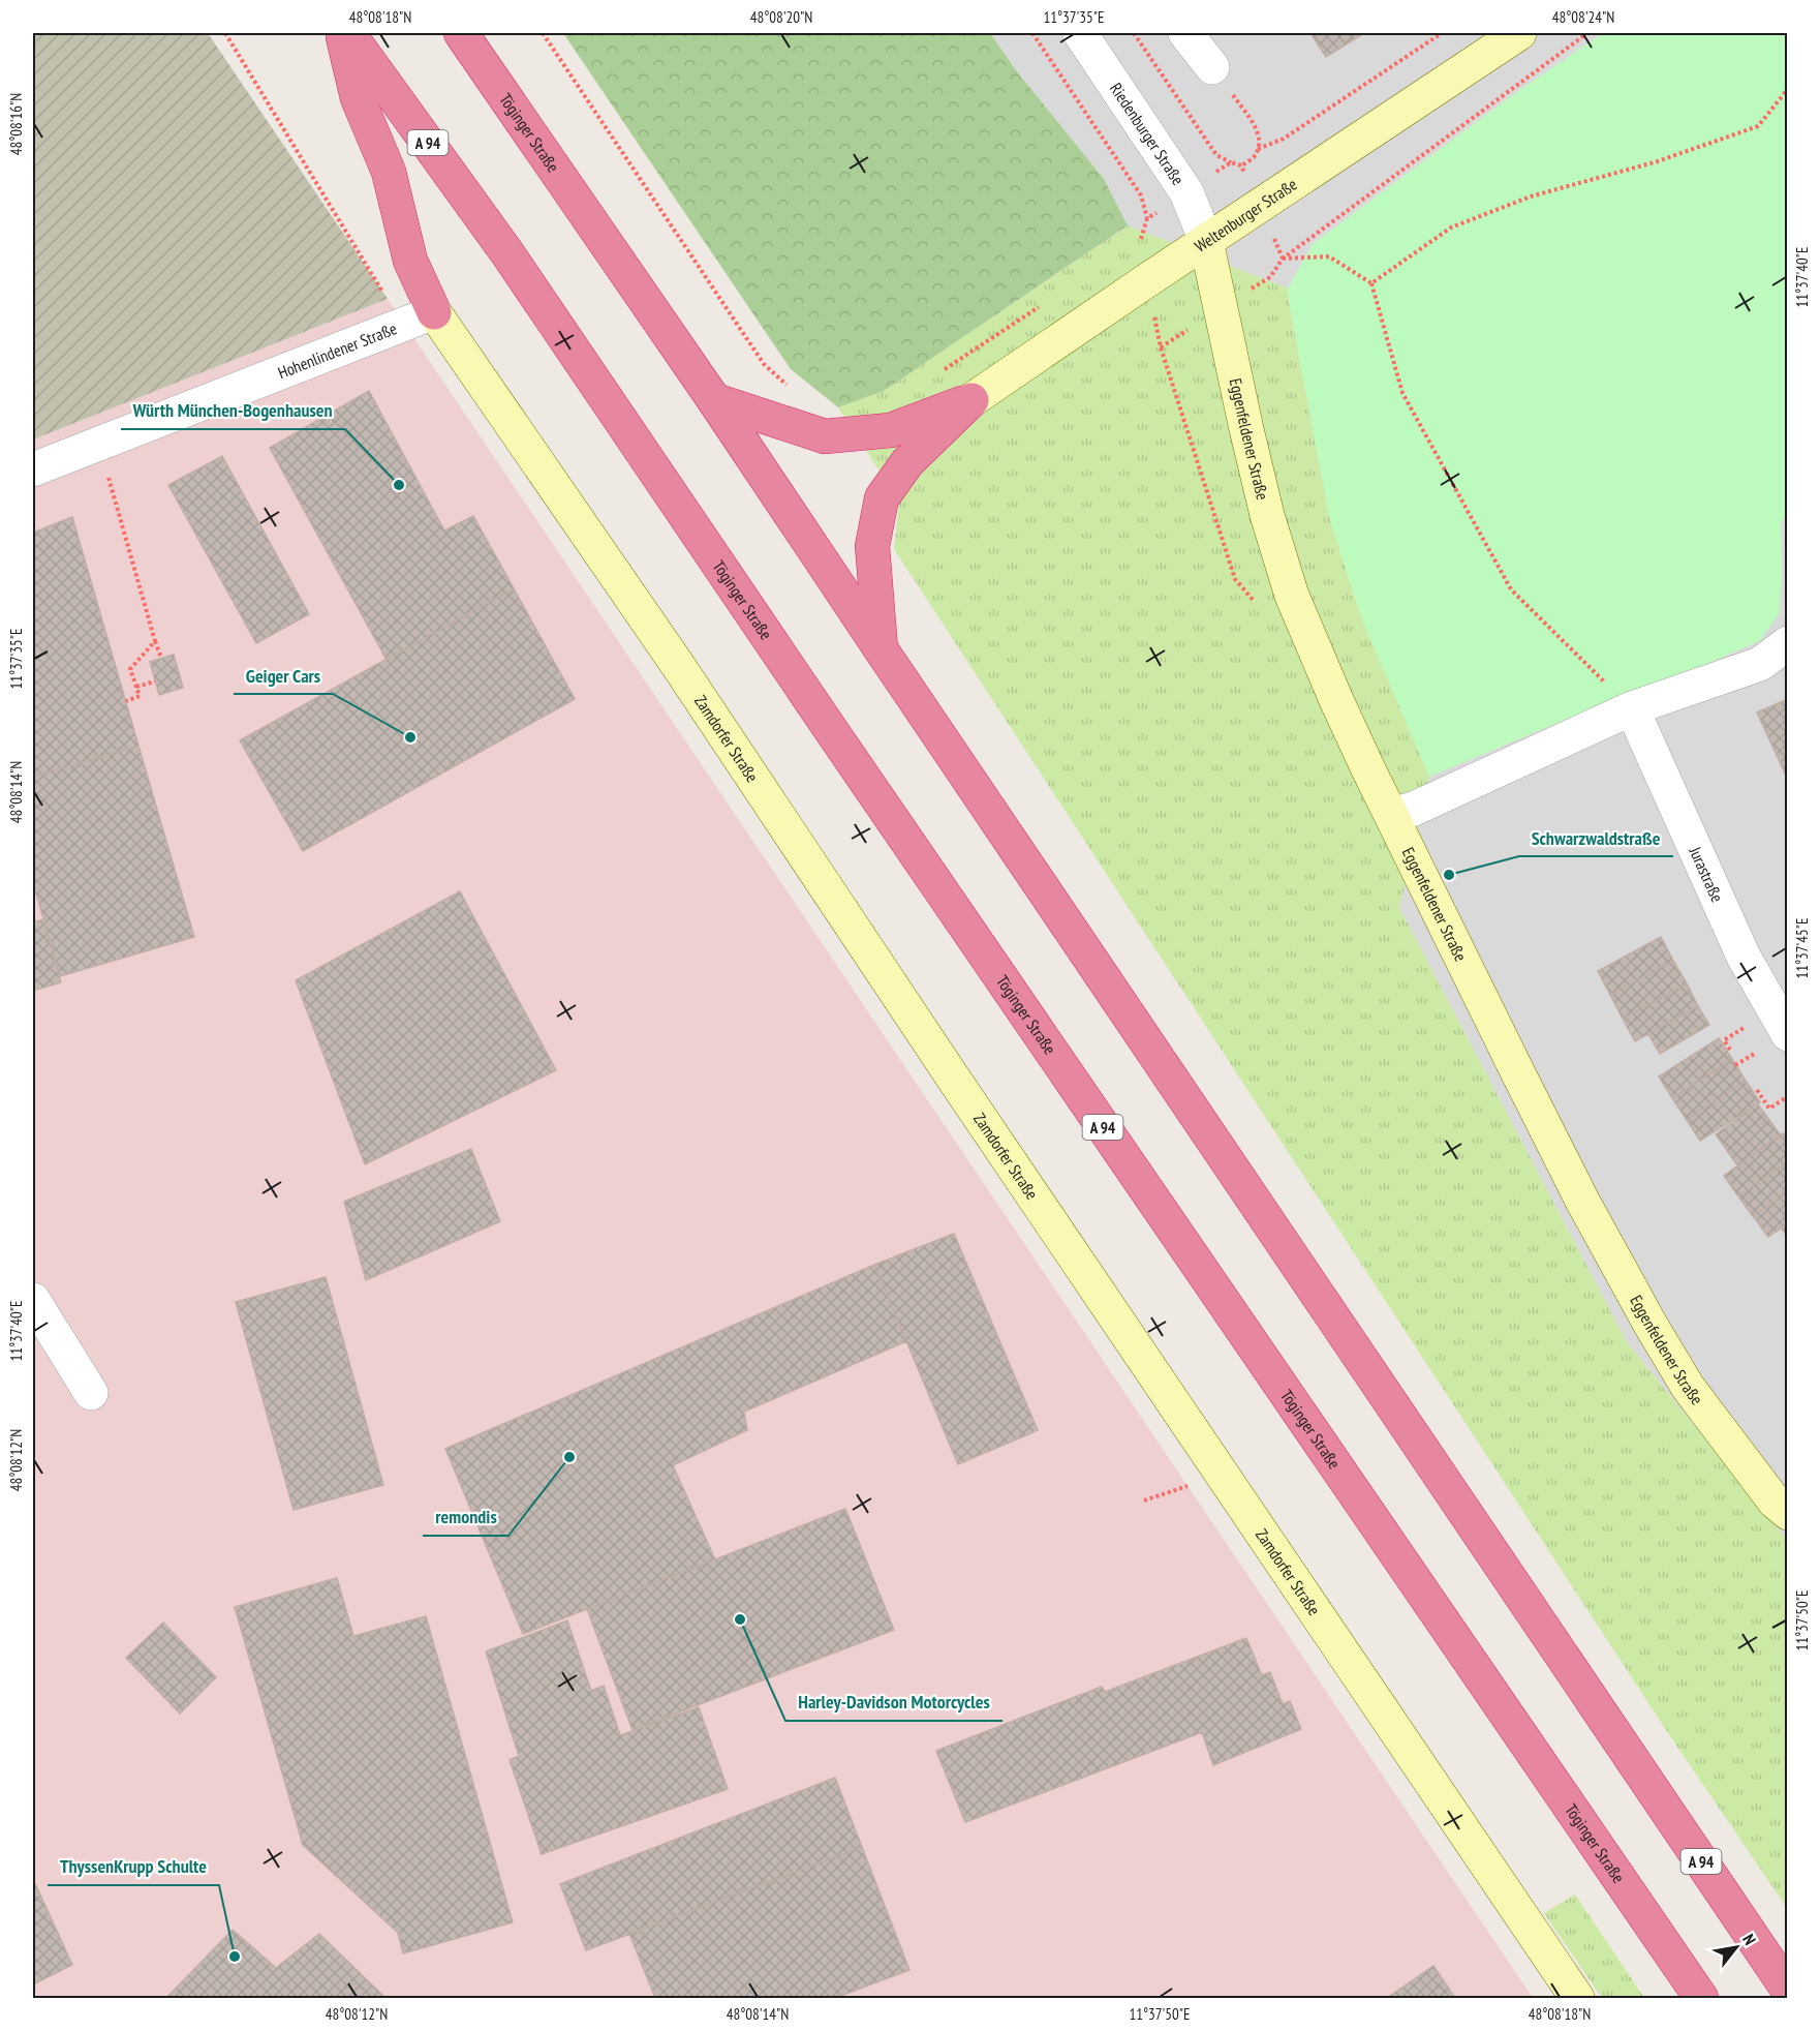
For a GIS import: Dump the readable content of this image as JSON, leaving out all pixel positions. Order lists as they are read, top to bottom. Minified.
{"streets":{"highway":["Töginger Straße","A 94"],"street":["Riedenburger Straße","Weltenburger Straße","Hohenlindener Straße","Eggenfeldener Straße","Zamdorfer Straße","Jurastraße"]},"crossings":[["Riedenburger Straße","Weltenburger Straße"],["Riedenburger Straße","Eggenfeldener Straße"],["Weltenburger Straße","Eggenfeldener Straße"],["Hohenlindener Straße","Zamdorfer Straße"]],"places":["Würth München-Bogenhausen","Geiger Cars","Schwarzwaldstraße","remondis","Harley-Davidson Motorcycles","ThyssenKrupp Schulte"],"north":"top right","coordinates":["48°08'18\"N","48°08'20\"N","11°37'35\"E","48°08'24\"N","48°08'16\"N","11°37'40\"E","48°08'14\"N","11°37'45\"E","48°08'12\"N","11°37'50\"E"]}
